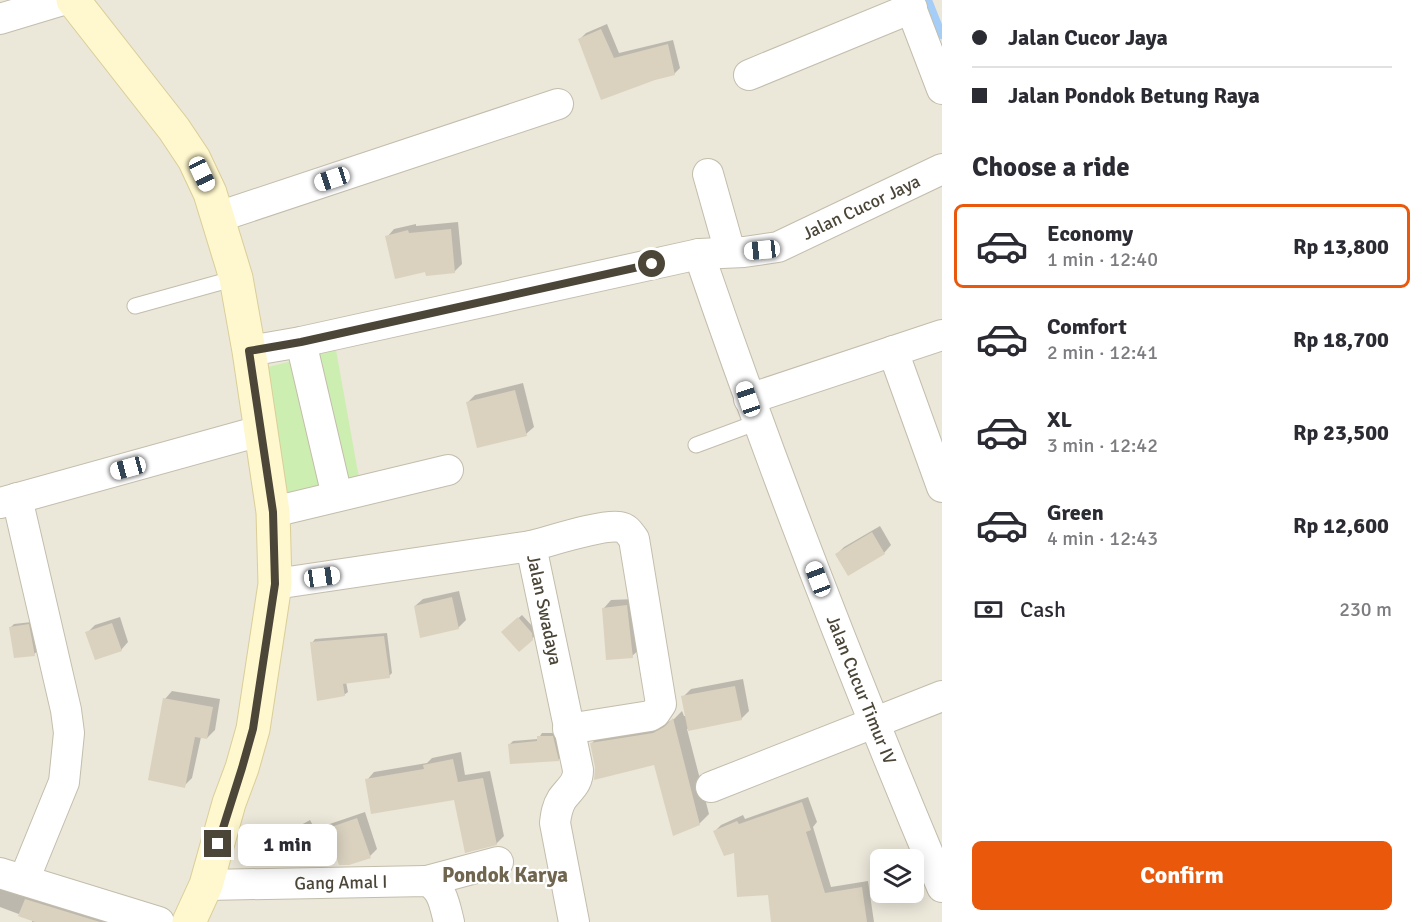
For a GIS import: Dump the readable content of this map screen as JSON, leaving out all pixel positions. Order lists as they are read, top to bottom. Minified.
{"streets":{"street":["Jalan Cucor Jaya","Jalan Swadaya","Jalan Cucur Timur IV","Gang Amal I"]},"crossings":[["Jalan Cucor Jaya","Jalan Cucur Timur IV"]],"districts":["Pondok Karya"],"page":{"banner":["Jalan Cucor Jaya","Jalan Pondok Betung Raya"],"heading":"Choose a ride","list":[{"name":"Economy","note":"1 min · 12:40","value":"Rp 13,800"},{"name":"Comfort","note":"2 min · 12:41","value":"Rp 18,700"},{"name":"XL","note":"3 min · 12:42","value":"Rp 23,500"},{"name":"Green","note":"4 min · 12:43","value":"Rp 12,600"}],"pay":["Cash","230 m"],"bubble":"1 min","buttons":"Confirm"}}
